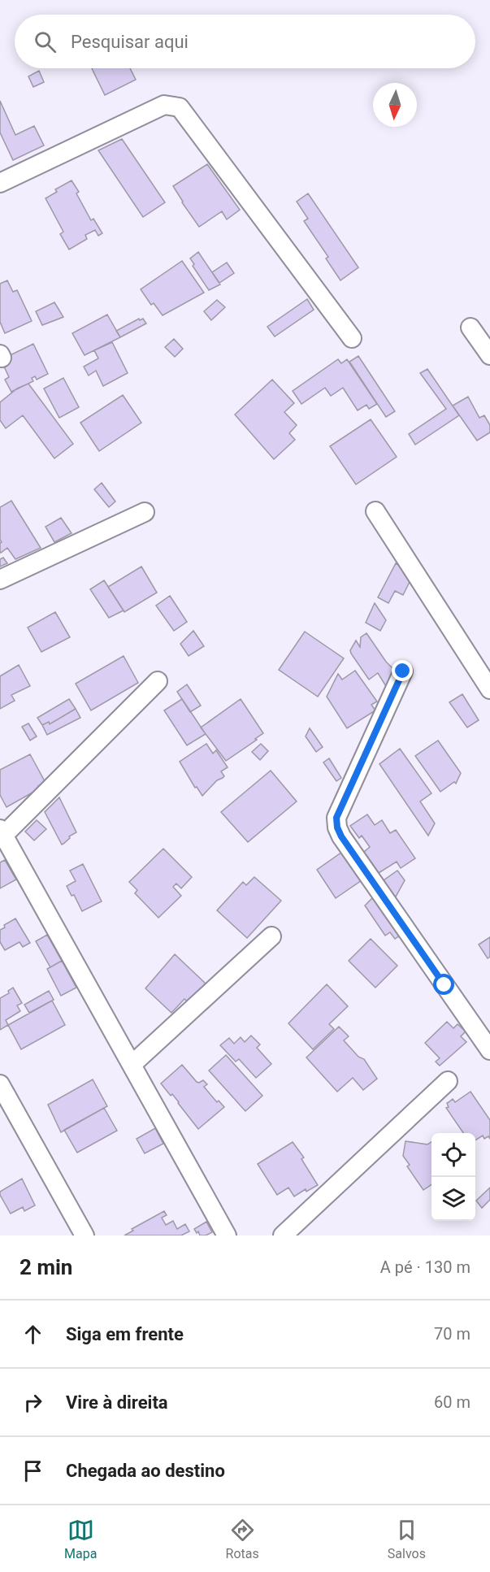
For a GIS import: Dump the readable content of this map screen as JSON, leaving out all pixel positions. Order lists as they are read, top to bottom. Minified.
{"north":"bottom","page":{"search":"Pesquisar aqui","heading":["2 min","A pé · 130 m"],"list":[["Siga em frente","70 m"],["Vire à direita","60 m"],"Chegada ao destino"],"nav":["Mapa","Rotas","Salvos"]}}
